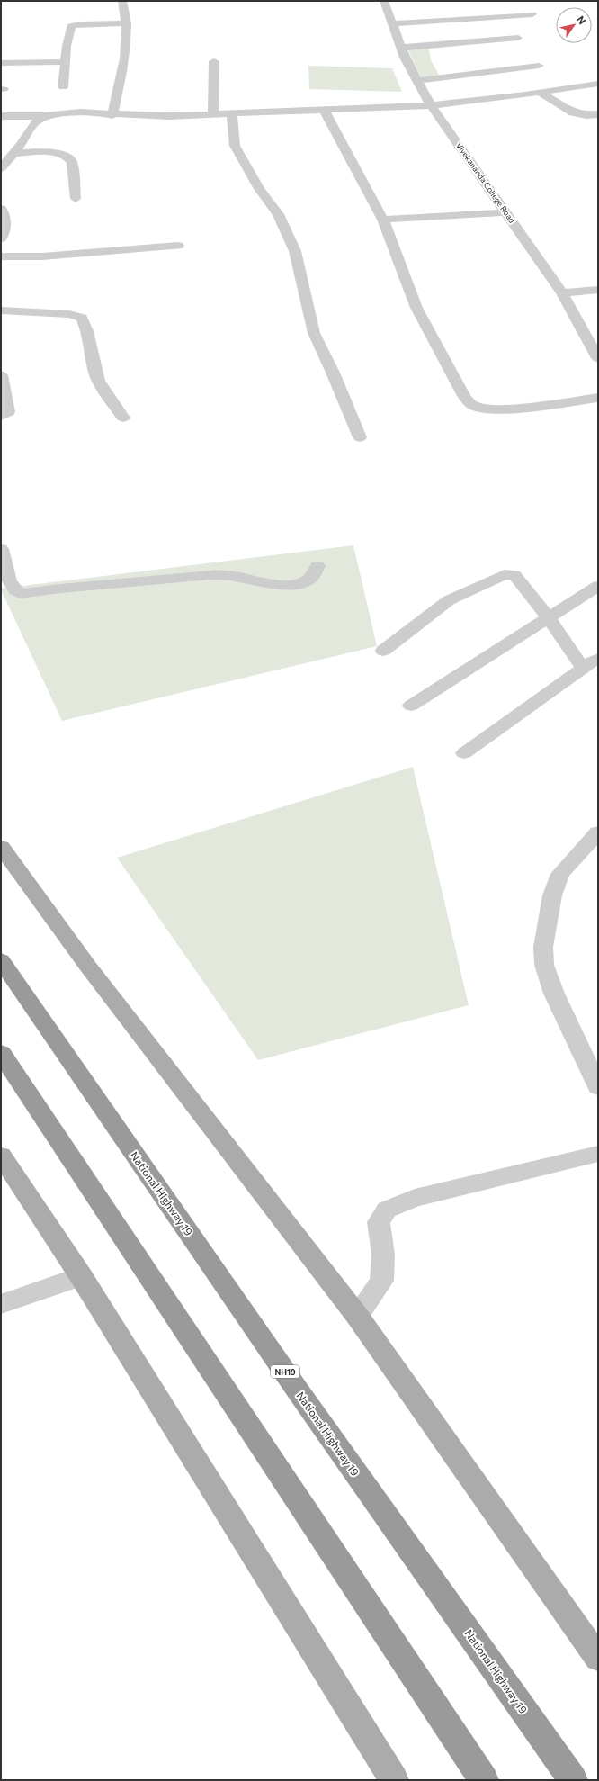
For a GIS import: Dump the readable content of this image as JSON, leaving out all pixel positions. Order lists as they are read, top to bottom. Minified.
{"streets":{"highway":["National Highway 19","NH19"],"street":["Vivekananda College Road"]},"north":"top right"}
